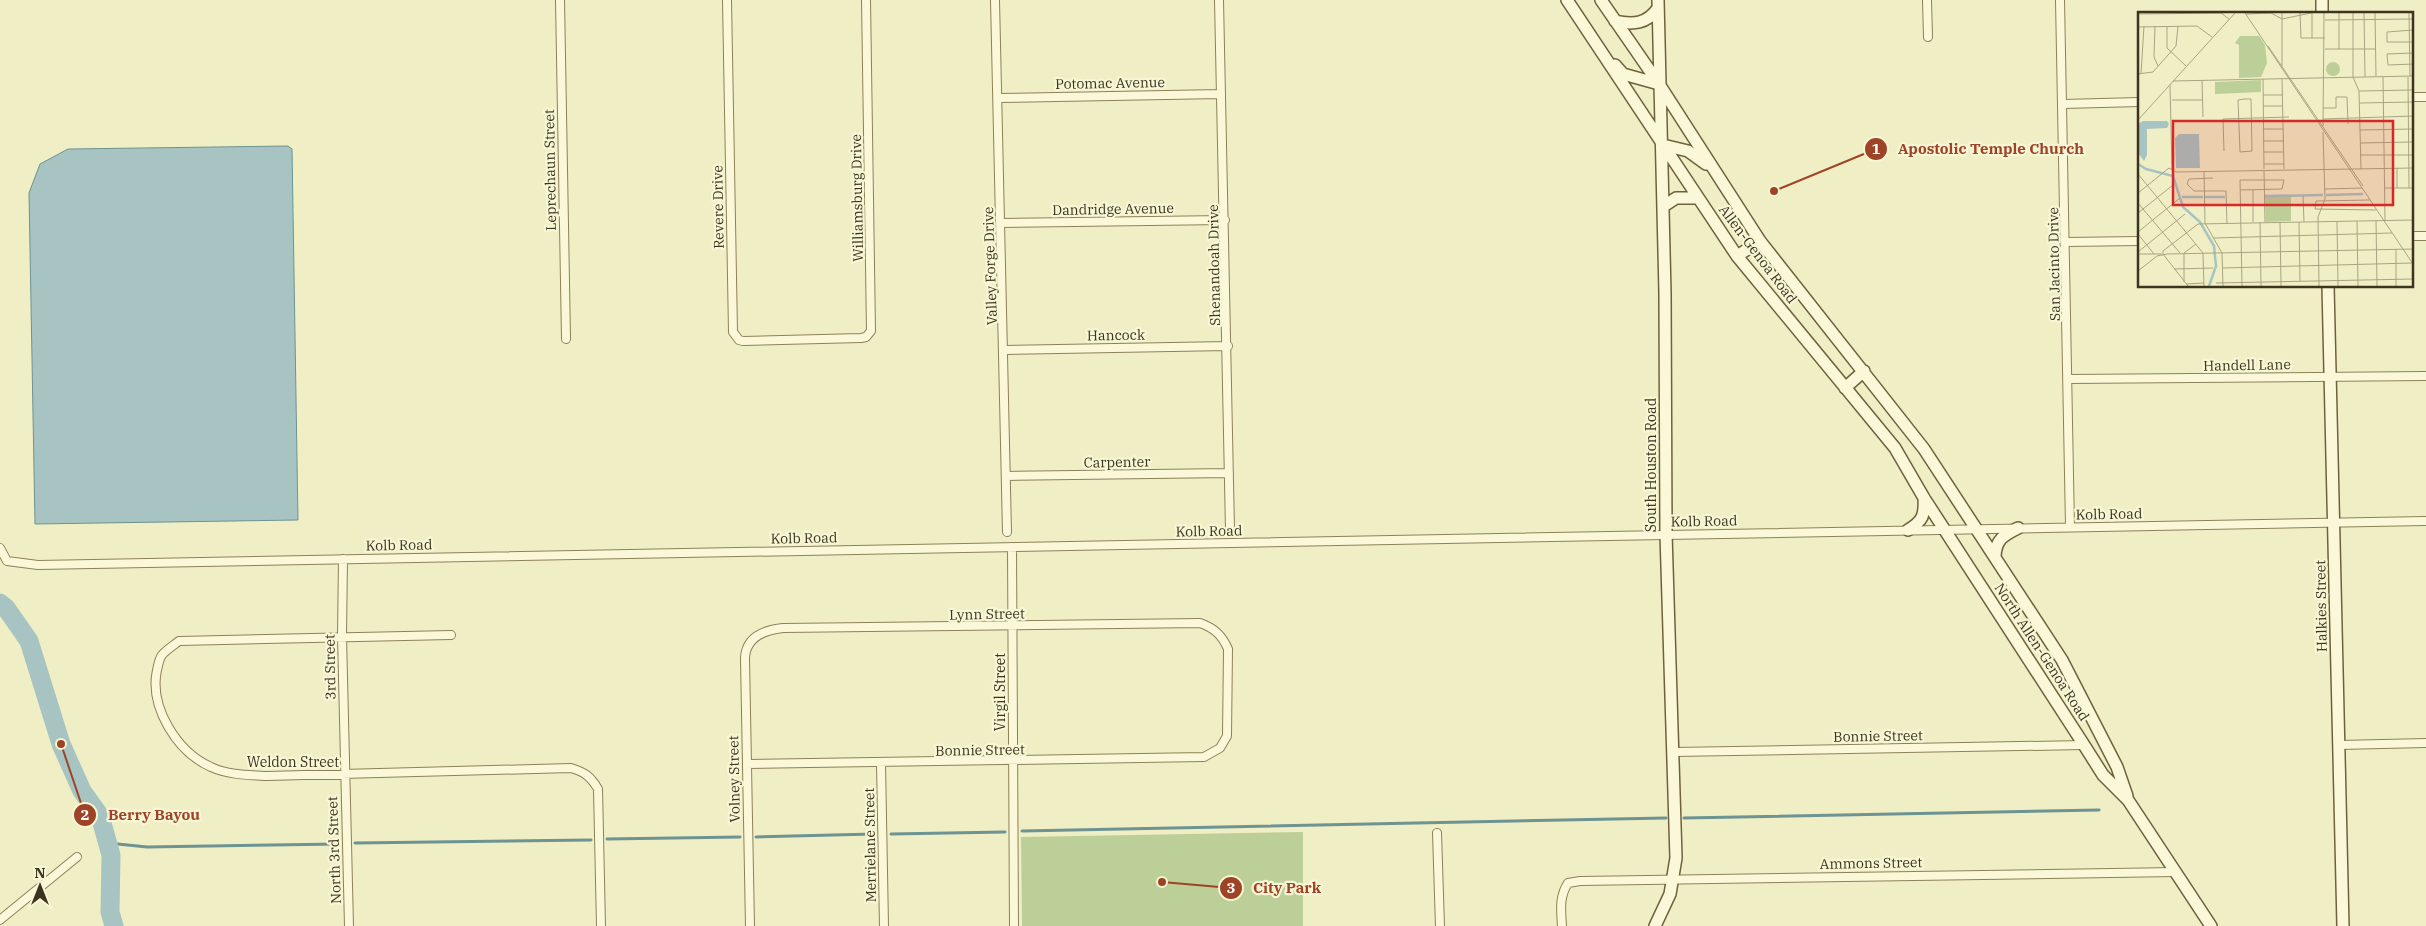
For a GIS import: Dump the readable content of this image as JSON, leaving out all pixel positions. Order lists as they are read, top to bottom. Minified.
{"streets":{"main road":["Allen-Genoa Road","South Houston Road","Halkies Street","North Allen-Genoa Road"],"street":["Potomac Avenue","Leprechaun Street","Williamsburg Drive","Revere Drive","Dandridge Avenue","San Jacinto Drive","Shenandoah Drive","Valley Forge Drive","Hancock","Handell Lane","Carpenter","Kolb Road","Lynn Street","3rd Street","Virgil Street","Bonnie Street","Weldon Street","Volney Street","Merrielane Street","North 3rd Street","Ammons Street"]},"crossings":[["Potomac Avenue","Shenandoah Drive"],["Potomac Avenue","Valley Forge Drive"],["Williamsburg Drive","Revere Drive"],["Dandridge Avenue","Shenandoah Drive"],["Dandridge Avenue","Valley Forge Drive"],["Allen-Genoa Road","South Houston Road"],["Allen-Genoa Road","North Allen-Genoa Road"],["San Jacinto Drive","Handell Lane"],["San Jacinto Drive","Kolb Road"],["Shenandoah Drive","Hancock"],["Shenandoah Drive","Carpenter"],["Valley Forge Drive","Hancock"],["Valley Forge Drive","Carpenter"],["Handell Lane","Halkies Street"],["South Houston Road","Kolb Road"],["South Houston Road","Bonnie Street"],["South Houston Road","Ammons Street"],["Kolb Road","Halkies Street"],["Kolb Road","North Allen-Genoa Road"],["Kolb Road","3rd Street"],["Kolb Road","Virgil Street"],["Lynn Street","Virgil Street"],["Lynn Street","Bonnie Street"],["Lynn Street","Volney Street"],["North Allen-Genoa Road","Bonnie Street"],["North Allen-Genoa Road","Ammons Street"],["3rd Street","Weldon Street"],["3rd Street","North 3rd Street"],["Virgil Street","Bonnie Street"],["Bonnie Street","Volney Street"],["Bonnie Street","Merrielane Street"],["Weldon Street","North 3rd Street"]],"places":["Apostolic Temple Church","Berry Bayou","City Park"],"north":"top"}
